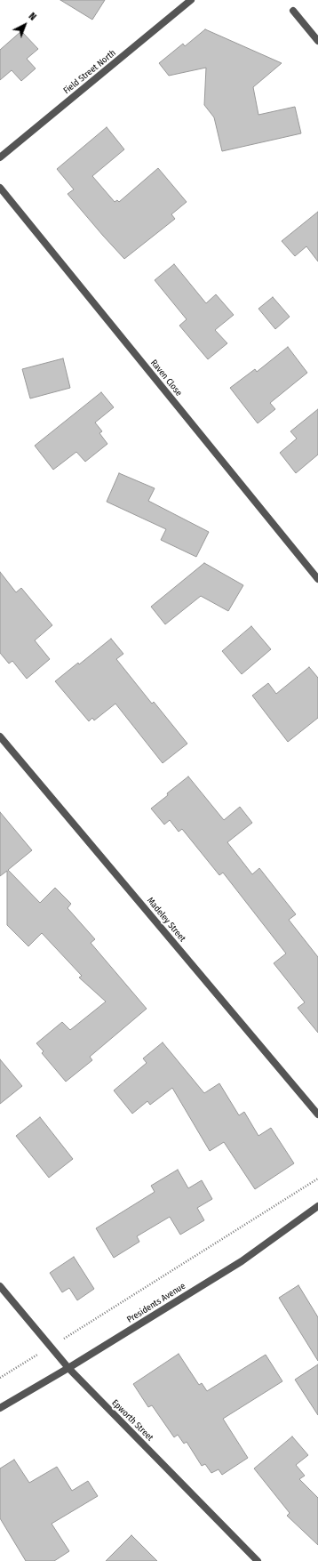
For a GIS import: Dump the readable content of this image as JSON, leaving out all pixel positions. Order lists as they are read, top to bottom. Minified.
{"streets":{"street":["Field Street North","Raven Close","Madeley Street","Presidents Avenue","Epworth Street"]},"crossings":[["Presidents Avenue","Epworth Street"]],"north":"top right"}
